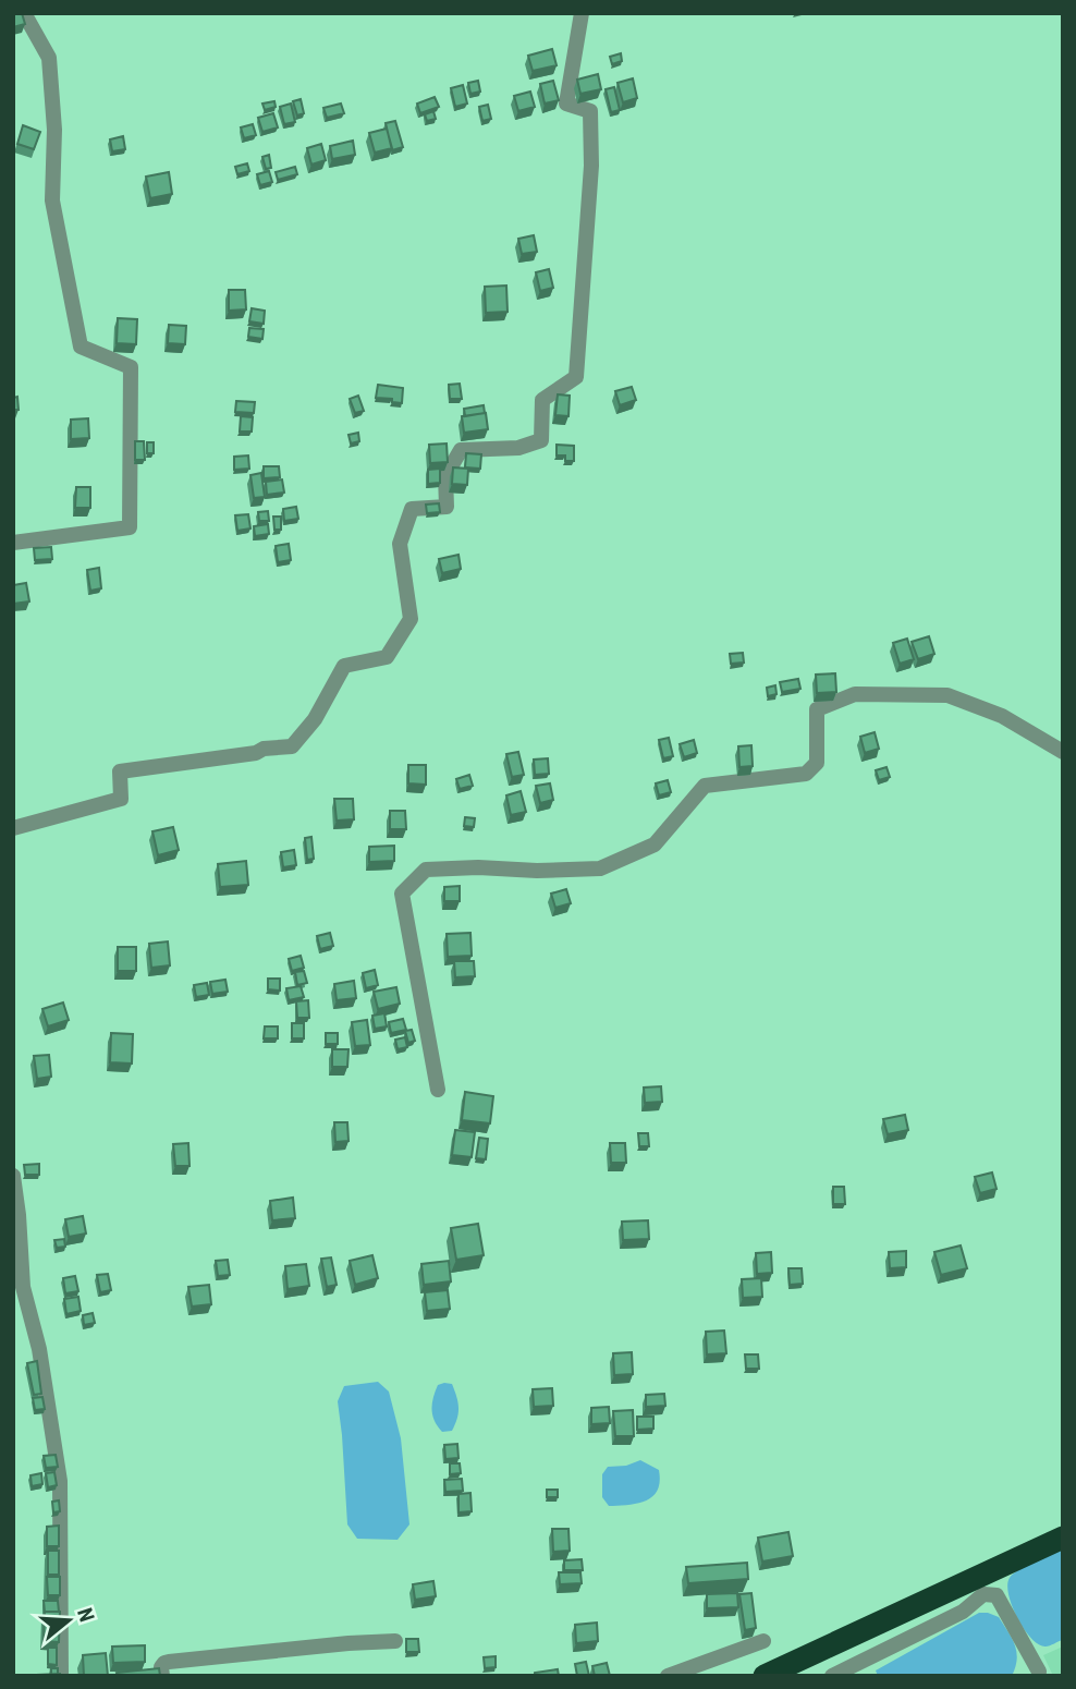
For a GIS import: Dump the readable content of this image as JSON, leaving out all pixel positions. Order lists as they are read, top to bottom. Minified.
{"north":"right"}
